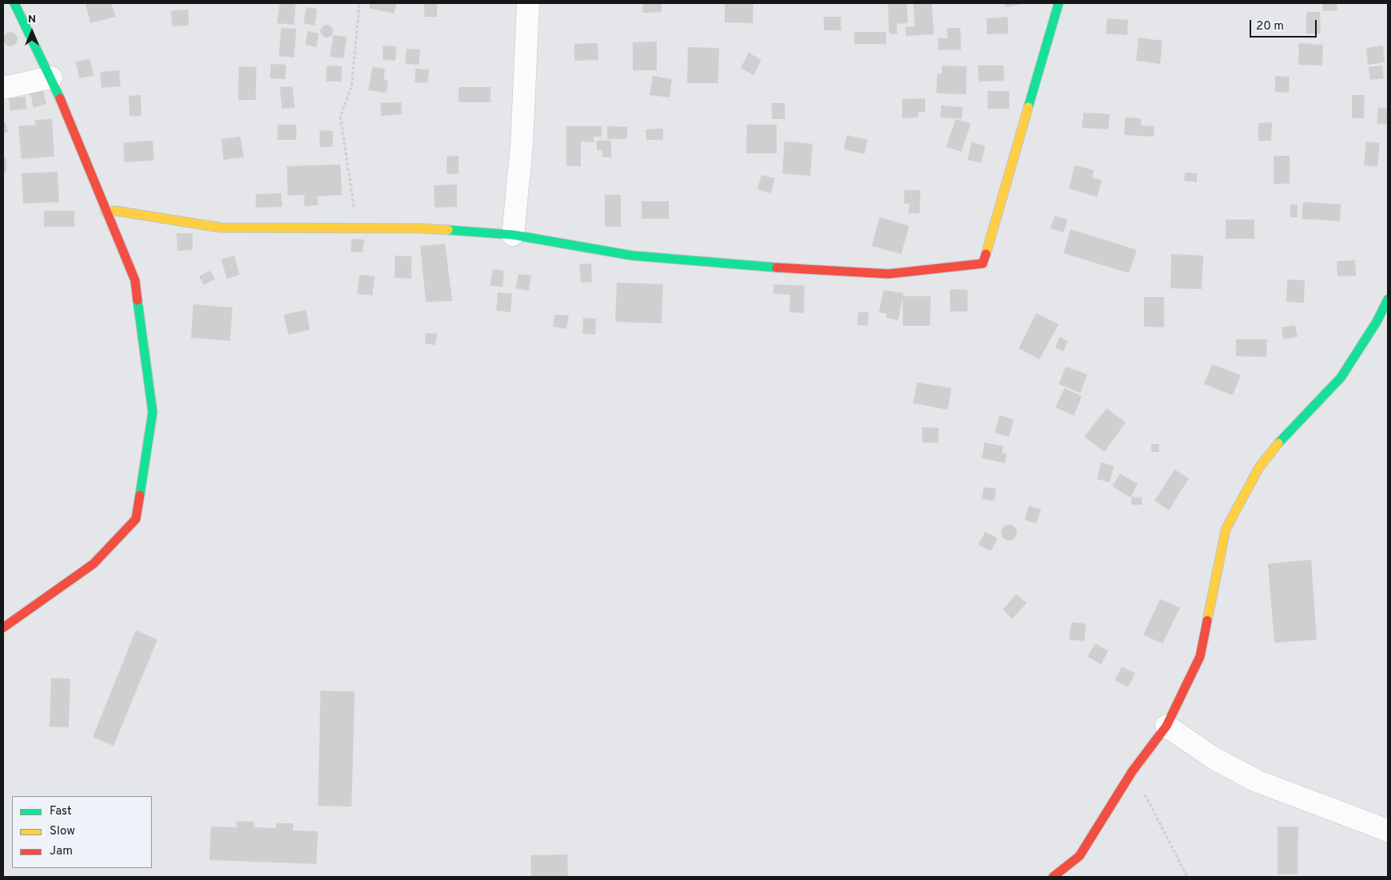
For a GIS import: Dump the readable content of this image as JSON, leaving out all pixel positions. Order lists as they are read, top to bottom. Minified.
{"legend":["Fast","Slow","Jam"],"scale_bar":"20 m","north":"top"}
